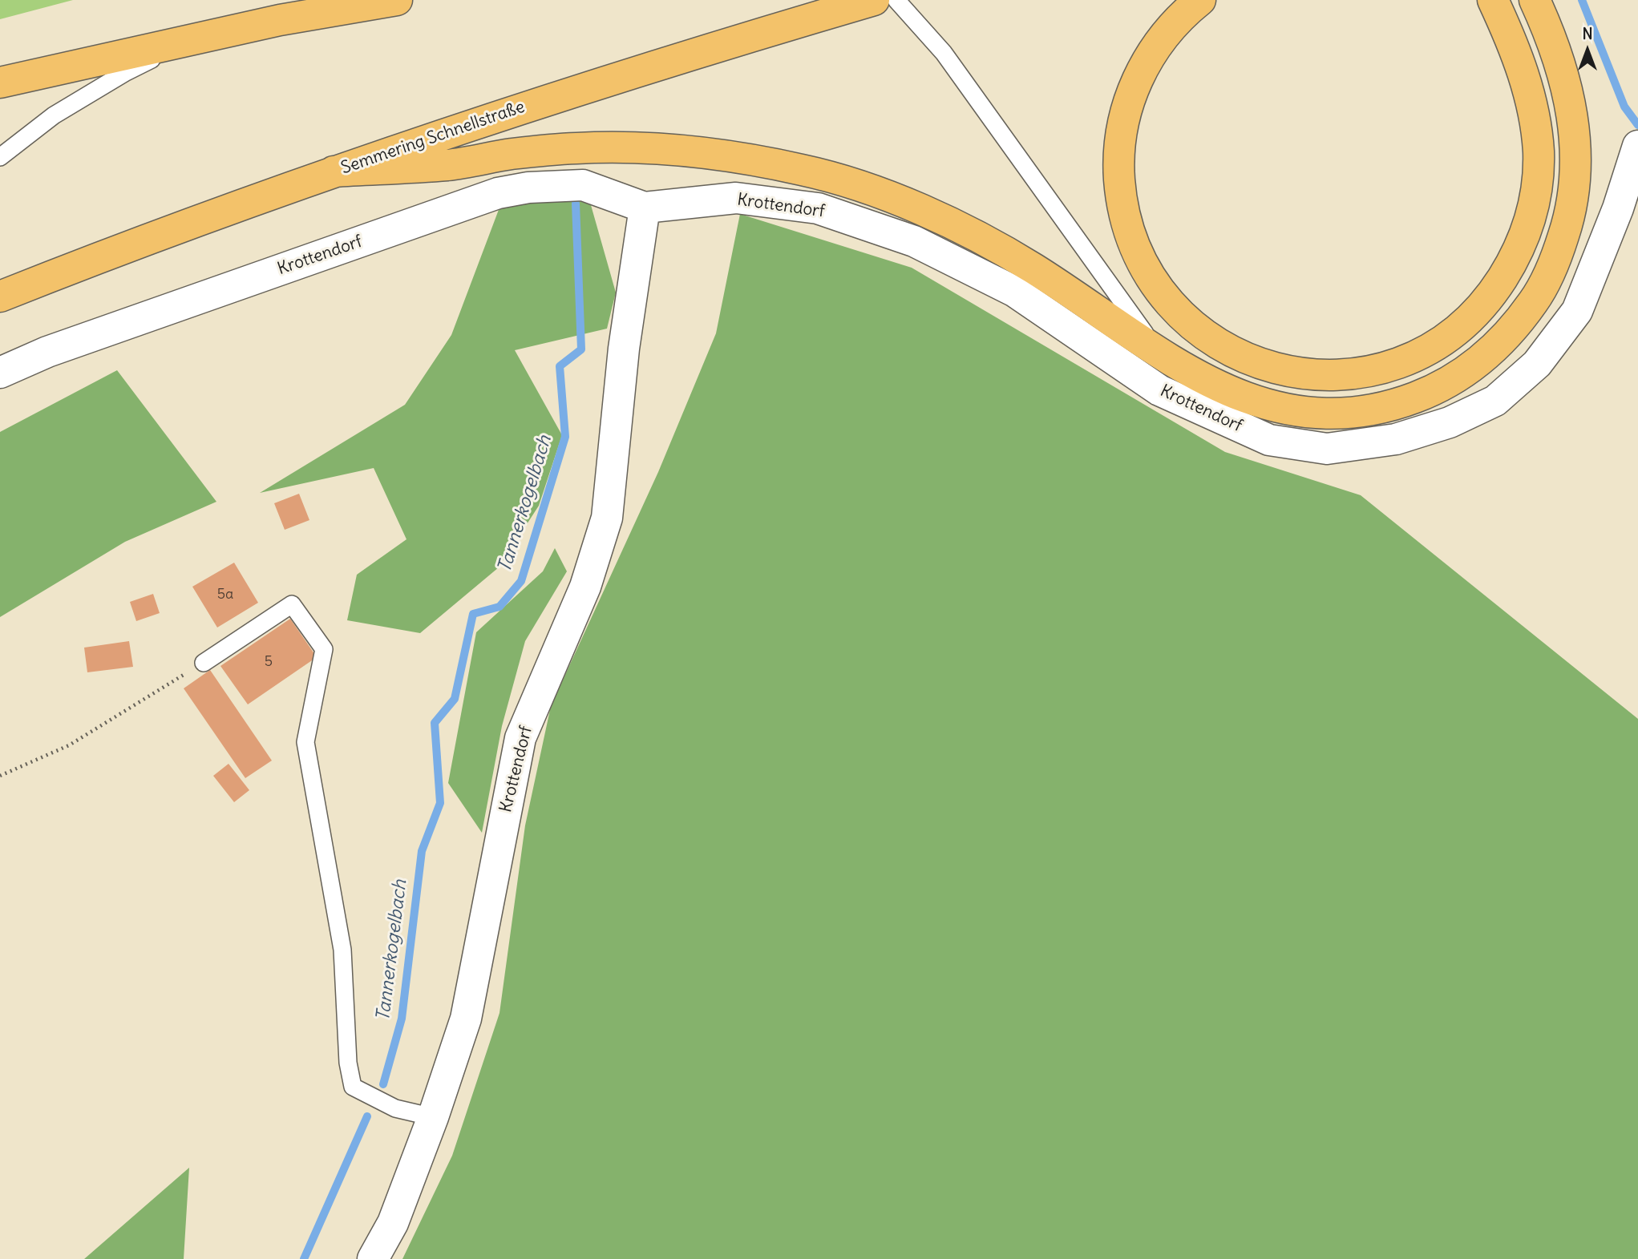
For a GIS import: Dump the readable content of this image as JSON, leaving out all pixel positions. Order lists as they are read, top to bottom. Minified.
{"streets":{"highway":["Semmering Schnellstraße"],"street":["Krottendorf"]},"water":["Tannerkogelbach"],"house_numbers":["5a","5"],"north":"top"}
